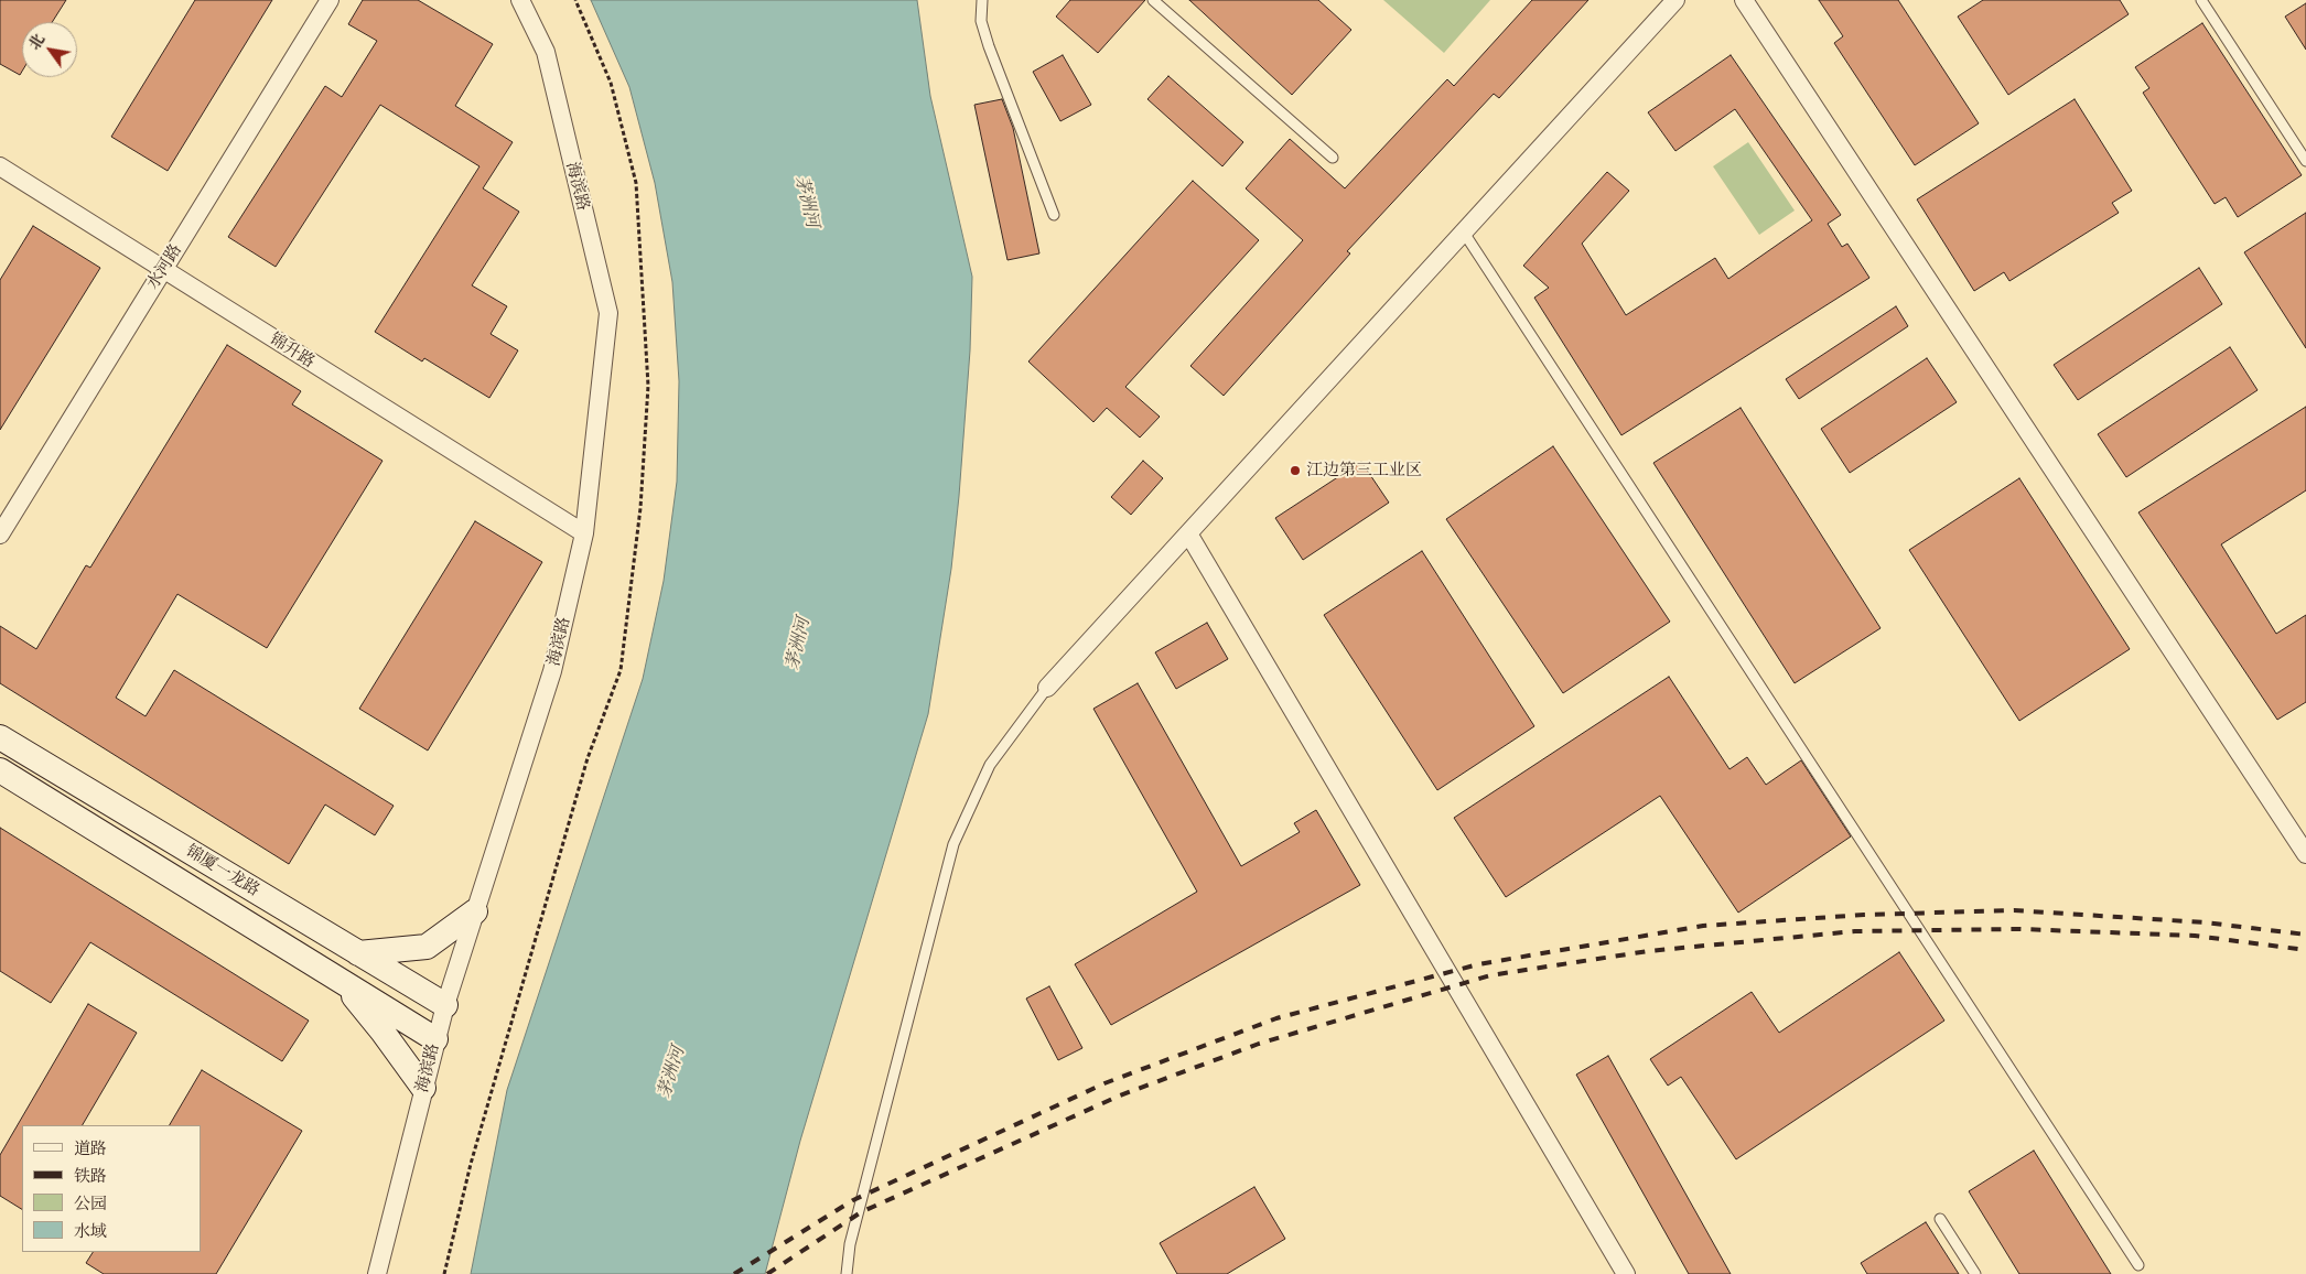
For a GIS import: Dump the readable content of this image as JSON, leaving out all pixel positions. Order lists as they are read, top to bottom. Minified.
{"streets":{"street":["海滨路","水河路","锦升路","锦厦一龙路"]},"crossings":[["海滨路","锦升路"],["海滨路","锦厦一龙路"],["水河路","锦升路"]],"water":["茅洲河"],"places":["江边第三工业区"],"legend":["道路","铁路","公园","水域"],"north":"top left"}
